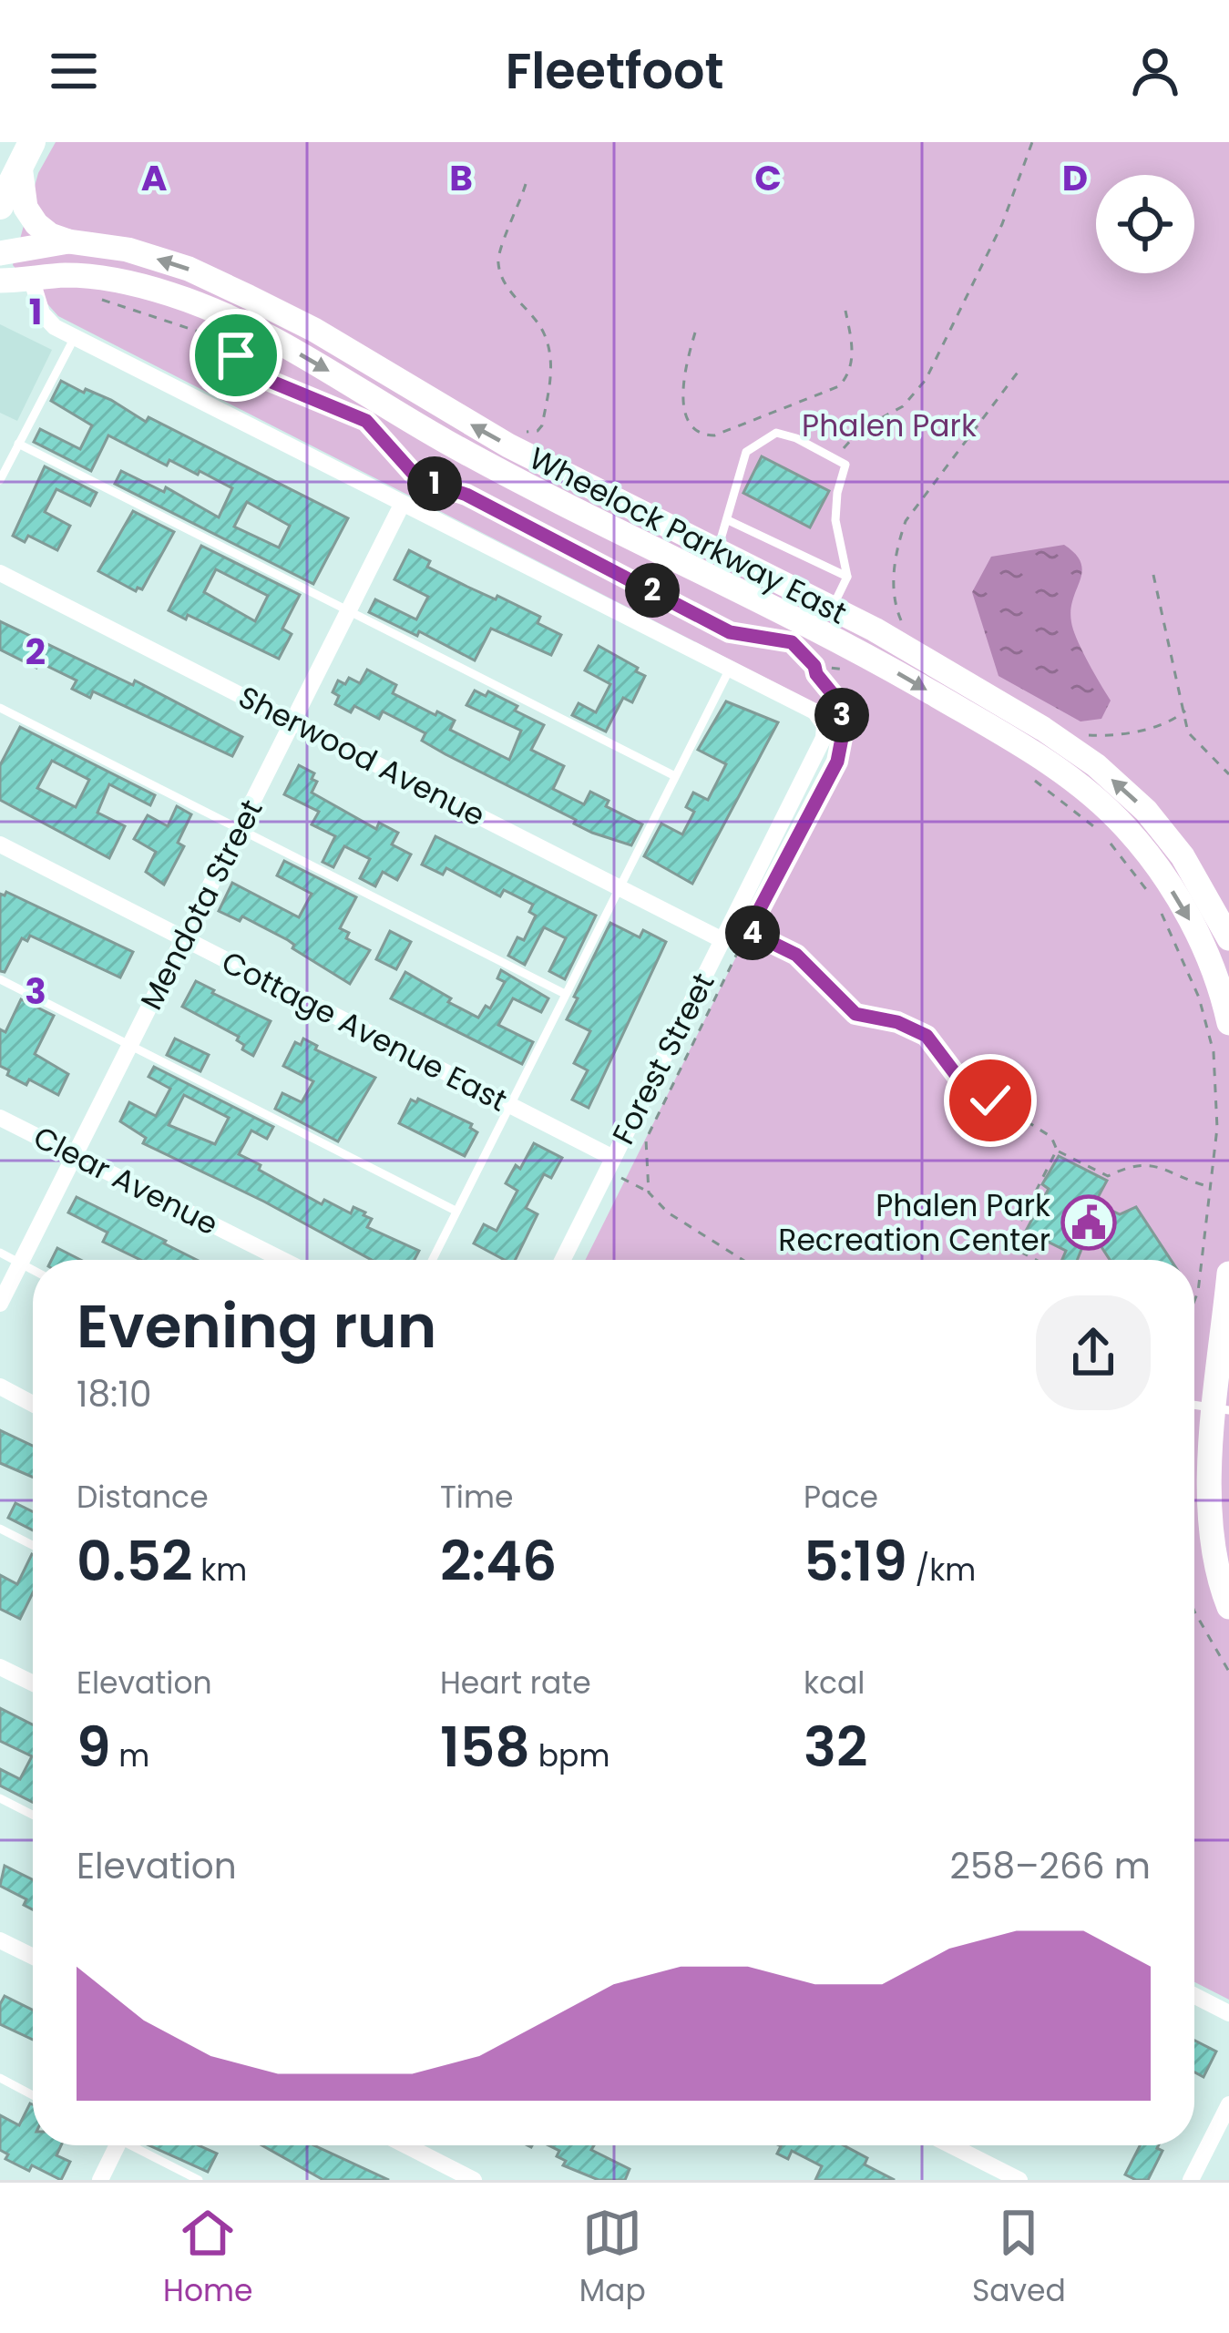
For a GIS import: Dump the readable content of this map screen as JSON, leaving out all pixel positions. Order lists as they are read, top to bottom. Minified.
{"streets":{"street":["Wheelock Parkway East","Sherwood Avenue","Mendota Street","Cottage Avenue East","Forest Street","Clear Avenue"]},"crossings":[["Sherwood Avenue","Mendota Street"],["Sherwood Avenue","Forest Street"],["Mendota Street","Cottage Avenue East"],["Mendota Street","Clear Avenue"],["Cottage Avenue East","Forest Street"]],"parks":["Phalen Park"],"places":{"public building":["Phalen Park Recreation Center"]},"page":{"header":"Fleetfoot","pins":["1","2","3","4"],"heading":["Evening run","18:10"],"stats":[["Distance","0.52 km"],["Time","2:46"],["Pace","5:19 /km"],["Elevation","9 m"],["Heart rate","158 bpm"],["kcal","32"]],"chart":["Elevation","258–266 m"],"tabs":["Home","Map","Saved"]},"grid":{"columns":["A","B","C","D"],"rows":["1","2","3"]}}
